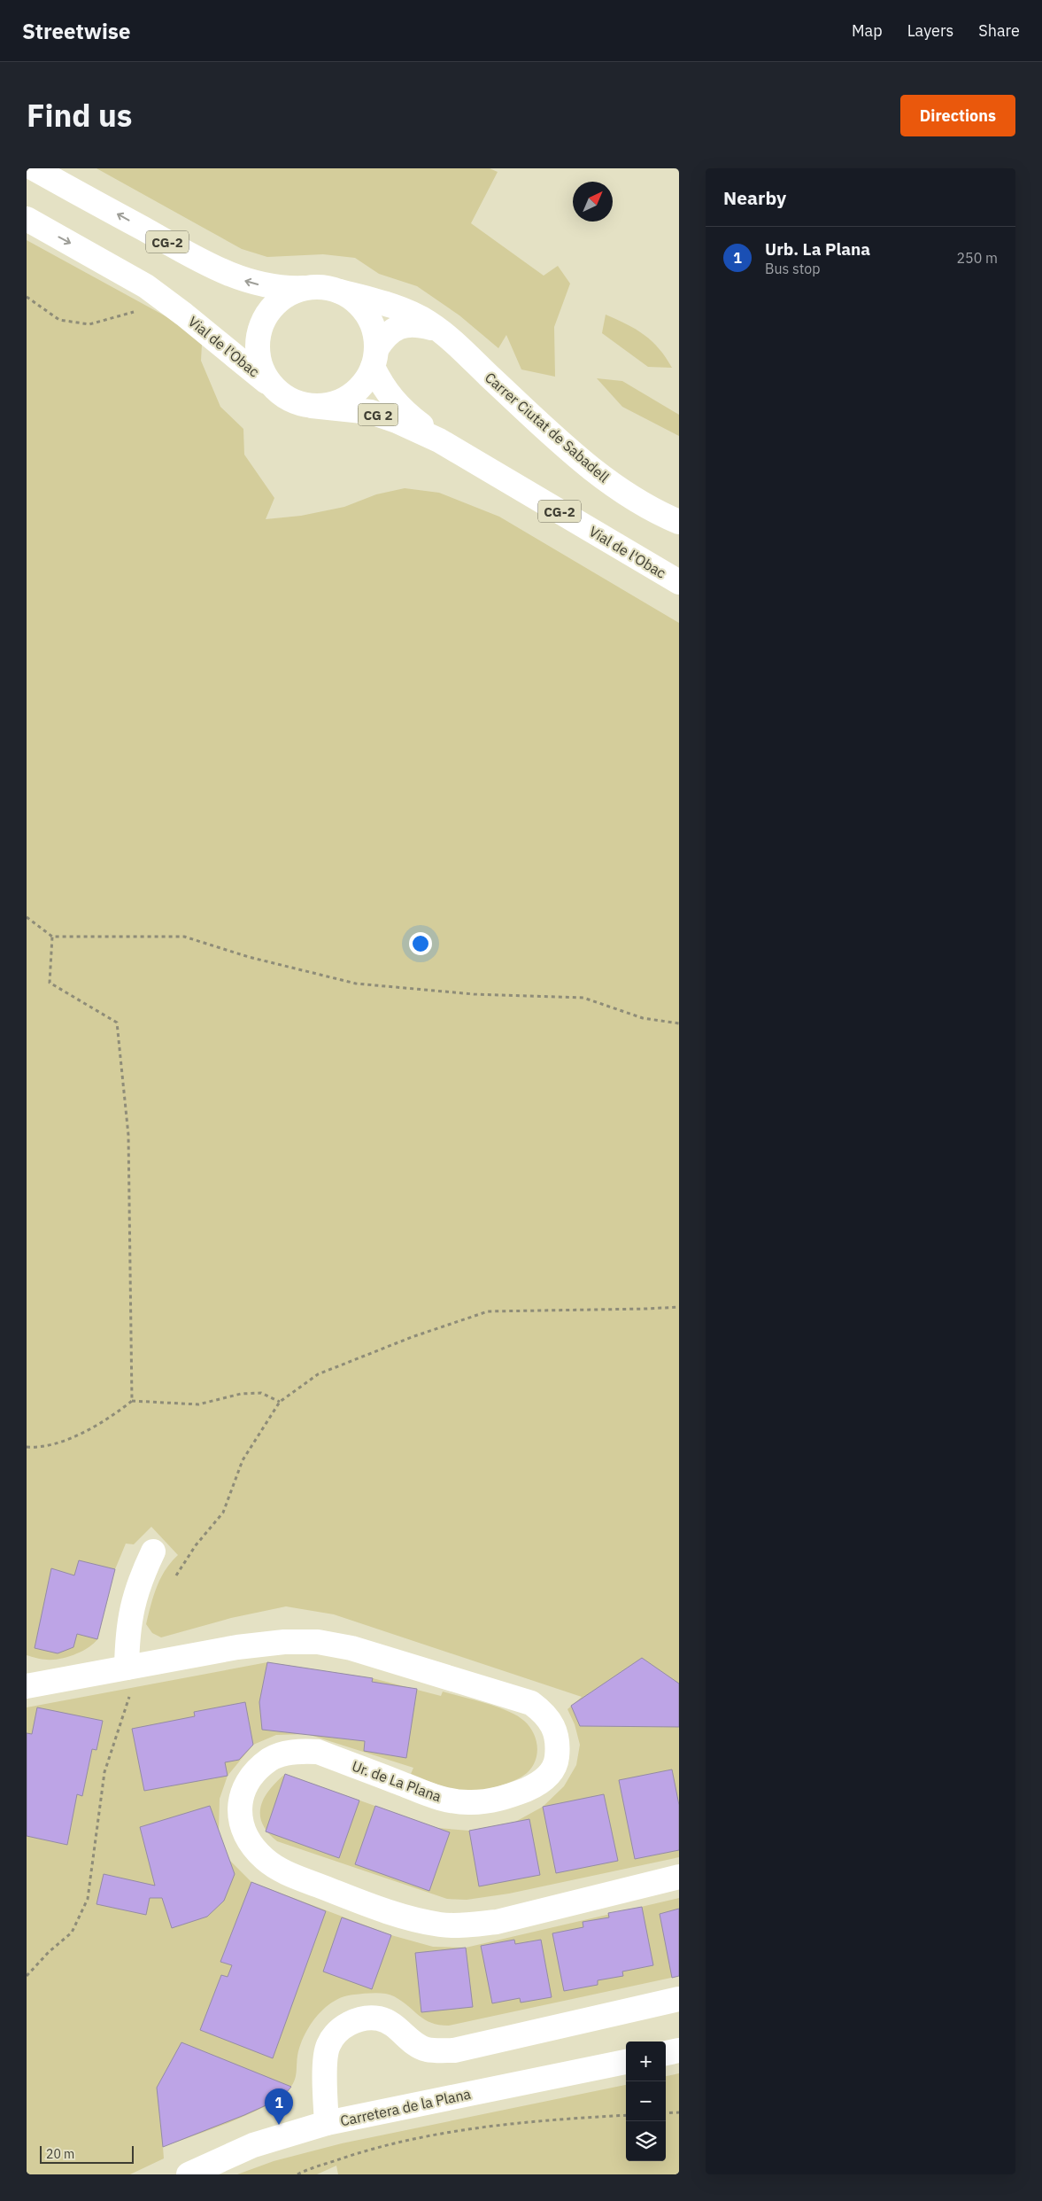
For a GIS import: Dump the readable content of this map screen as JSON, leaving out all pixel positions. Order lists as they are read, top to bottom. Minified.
{"streets":{"main road":["CG-2","Vial de l'Obac","CG 2","Carrer Ciutat de Sabadell","Ur. de La Plana","Carretera de la Plana"]},"crossings":[["CG-2","Vial de l'Obac"],["CG-2","CG 2"],["CG-2","Carrer Ciutat de Sabadell"],["Vial de l'Obac","CG 2"],["Vial de l'Obac","Carrer Ciutat de Sabadell"],["CG 2","Carrer Ciutat de Sabadell"]],"scale_bar":"20 m","north":"top right","page":{"header":"Streetwise","nav":["Map","Layers","Share"],"title":"Find us","buttons":"Directions","heading":"Nearby","list":[{"mark":"1","name":"Urb. La Plana","note":"Bus stop","value":"250 m"}],"map_buttons":["+","−"],"pins":"1","scale":"20 m"}}
